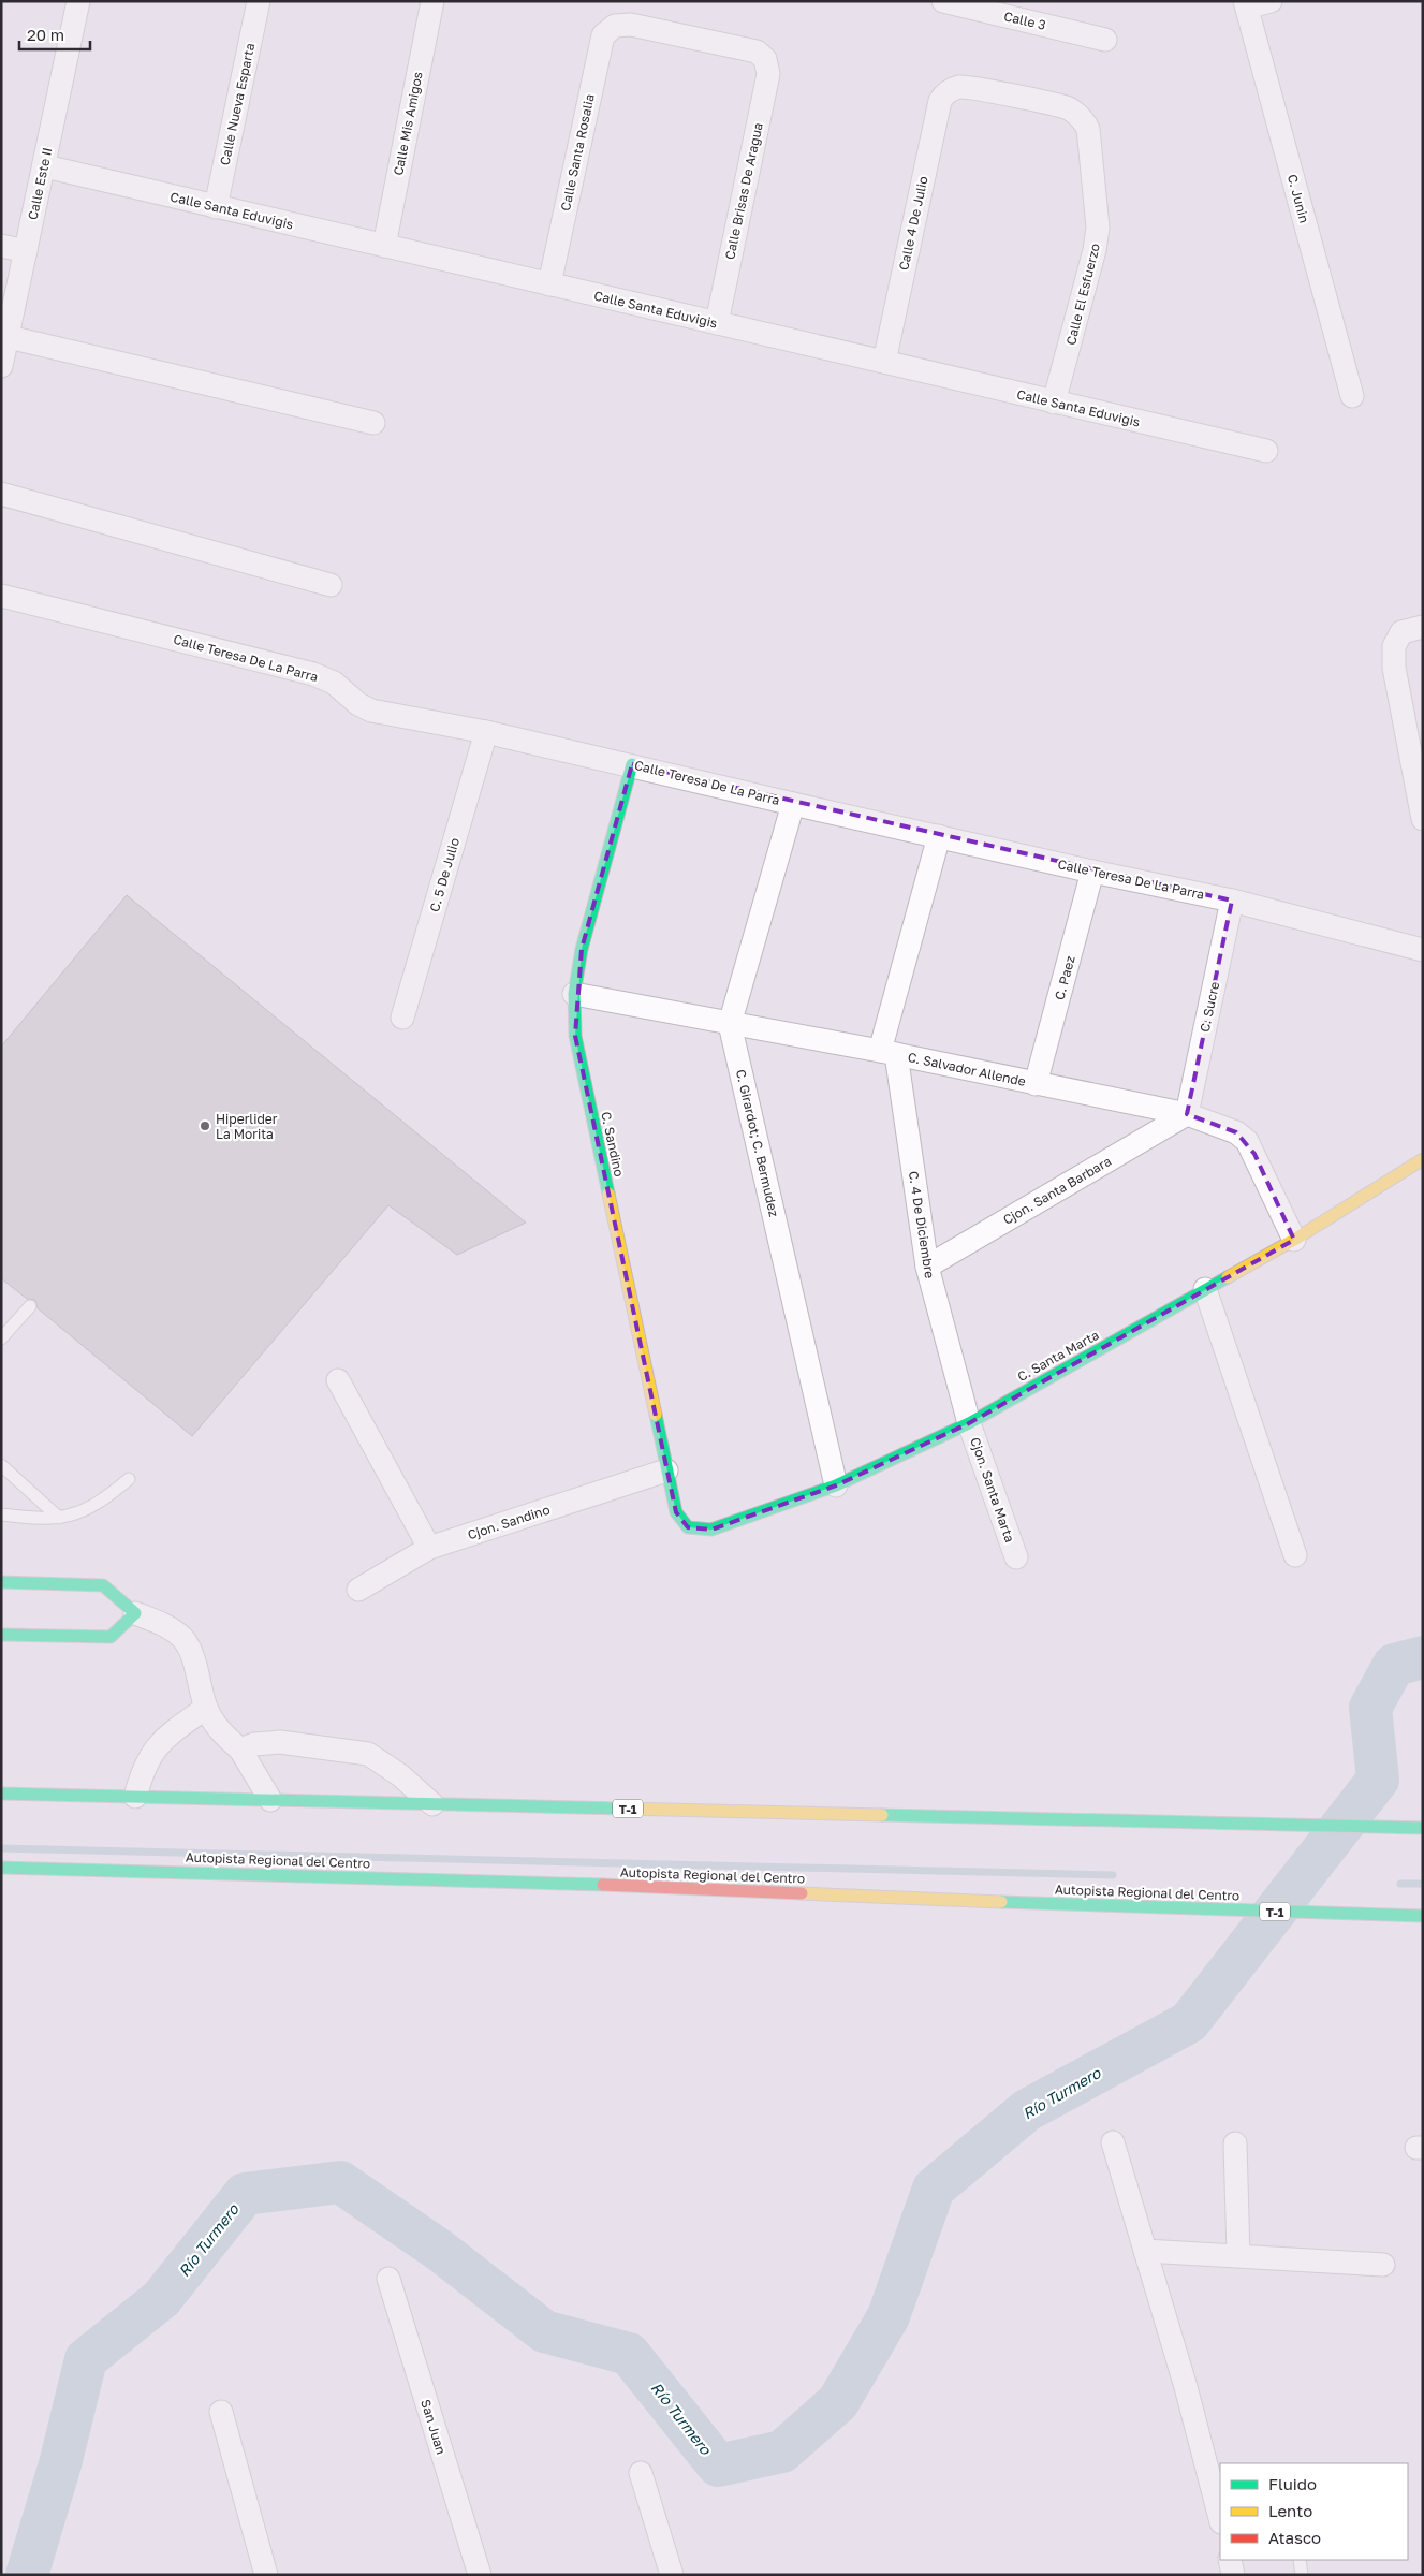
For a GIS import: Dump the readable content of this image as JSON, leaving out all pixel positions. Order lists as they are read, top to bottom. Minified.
{"streets":{"main road":["C. Sandino","C. Santa Marta","T-1","Autopista Regional del Centro"],"street":["Calle 3","Calle Nueva Esparta","Calle Mis Amigos","Calle Santa Rosalia","Calle Este II","Calle Brisas De Aragua","C. Junin","Calle Santa Eduvigis","Calle 4 De Julio","Calle El Esfuerzo","Calle Teresa De La Parra","C. 5 De Julio","C. Paez","C. Sucre","C. Salvador Allende","C. Girardot; C. Bermudez","Cjon. Santa Barbara","C. 4 De Diciembre","Cjon. Santa Marta","Cjon. Sandino","San Juan"]},"crossings":[["Calle Nueva Esparta","Calle Santa Eduvigis"],["Calle Mis Amigos","Calle Santa Eduvigis"],["Calle Santa Rosalia","Calle Brisas De Aragua"],["Calle Santa Rosalia","Calle Santa Eduvigis"],["Calle Este II","Calle Santa Eduvigis"],["Calle Brisas De Aragua","Calle Santa Eduvigis"],["Calle Santa Eduvigis","Calle 4 De Julio"],["Calle Santa Eduvigis","Calle El Esfuerzo"],["Calle 4 De Julio","Calle El Esfuerzo"],["Calle Teresa De La Parra","C. 5 De Julio"],["Calle Teresa De La Parra","C. Paez"],["Calle Teresa De La Parra","C. Sucre"],["Calle Teresa De La Parra","C. Girardot; C. Bermudez"],["Calle Teresa De La Parra","C. Sandino"],["Calle Teresa De La Parra","C. 4 De Diciembre"],["C. Paez","C. Salvador Allende"],["C. Sucre","C. Salvador Allende"],["C. Sucre","Cjon. Santa Barbara"],["C. Salvador Allende","C. Girardot; C. Bermudez"],["C. Salvador Allende","C. Sandino"],["C. Salvador Allende","Cjon. Santa Barbara"],["C. Salvador Allende","C. 4 De Diciembre"],["C. Salvador Allende","C. Santa Marta"],["C. Girardot; C. Bermudez","C. Santa Marta"],["C. Sandino","C. Santa Marta"],["C. Sandino","Cjon. Sandino"],["Cjon. Santa Barbara","C. 4 De Diciembre"],["C. 4 De Diciembre","C. Santa Marta"],["C. 4 De Diciembre","Cjon. Santa Marta"],["C. Santa Marta","Cjon. Santa Marta"]],"water":["Río Turmero"],"places":["Hiperlider La Morita"],"legend":["Fluido","Lento","Atasco"],"scale_bar":"20 m"}
